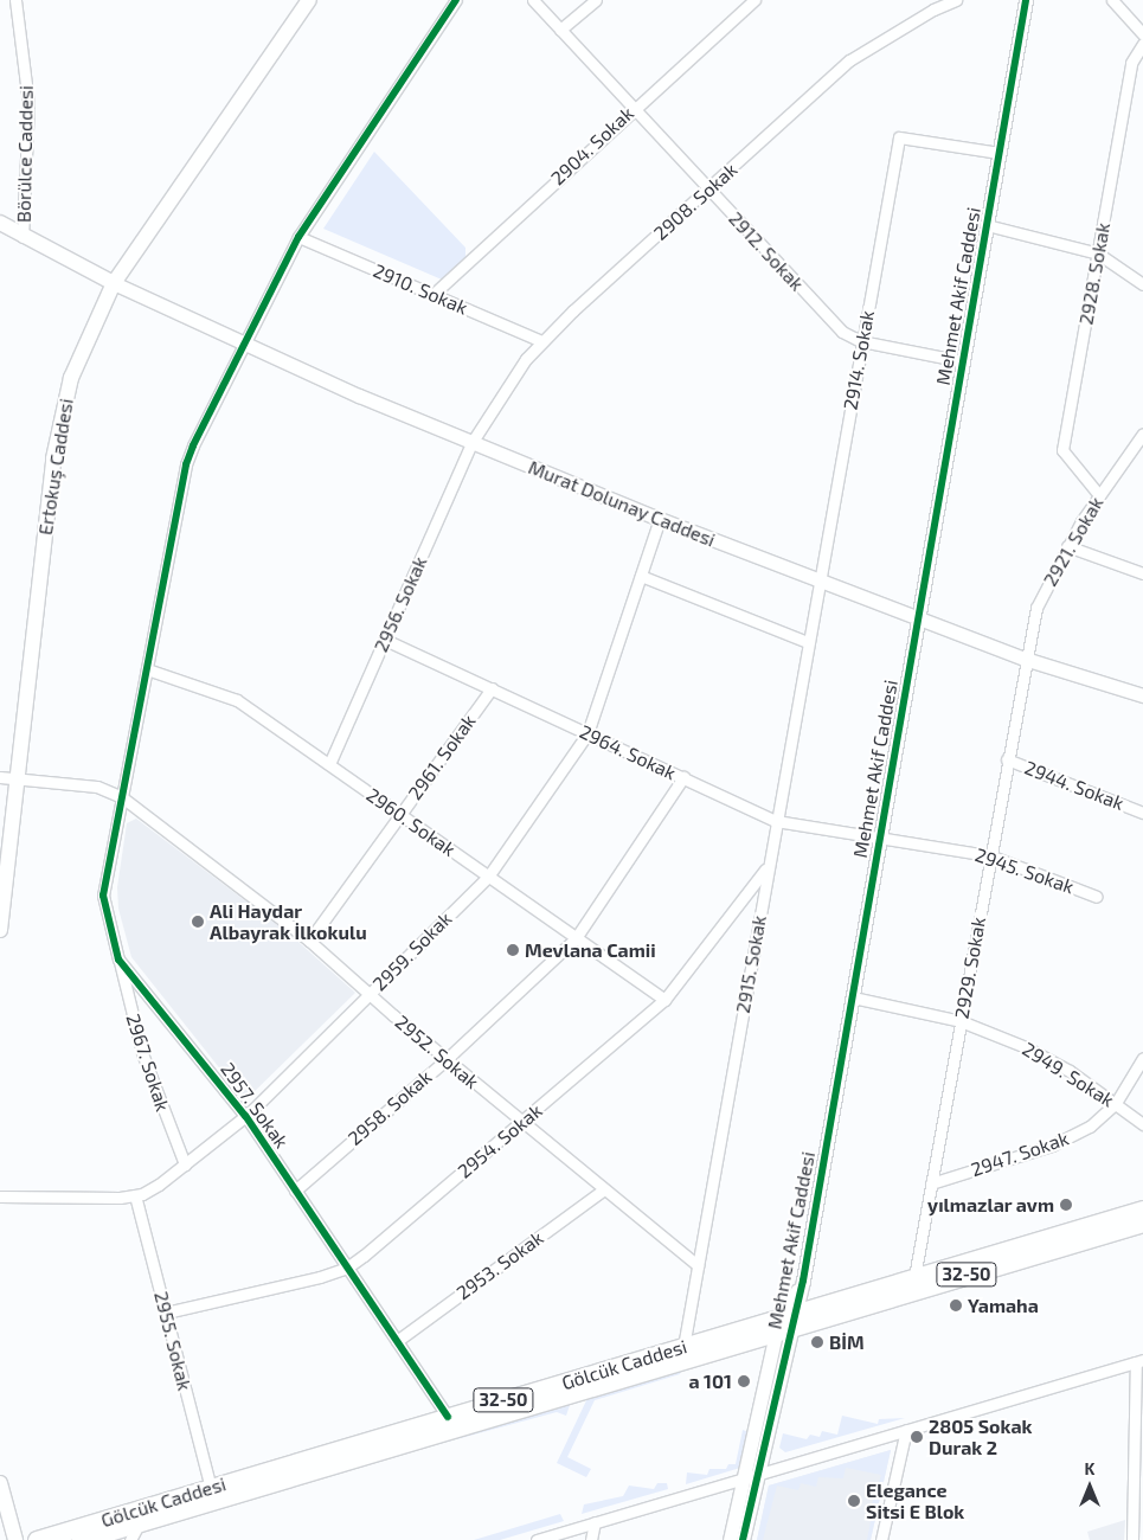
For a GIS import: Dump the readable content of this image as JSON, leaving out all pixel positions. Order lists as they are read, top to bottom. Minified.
{"streets":{"main road":["Ertokuş Caddesi","32-50","Gölcük Caddesi"],"street":["2904. Sokak","Börülce Caddesi","2908. Sokak","2912. Sokak","2928. Sokak","2910. Sokak","Mehmet Akif Caddesi","2914. Sokak","Murat Dolunay Caddesi","2921. Sokak","2956. Sokak","2964. Sokak","2961. Sokak","2944. Sokak","2960. Sokak","2945. Sokak","2959. Sokak","2915. Sokak","2929. Sokak","2952. Sokak","2967. Sokak","2949. Sokak","2957. Sokak","2958. Sokak","2954. Sokak","2947. Sokak","2953. Sokak","2955. Sokak"]},"crossings":[["2904. Sokak","2912. Sokak"],["2904. Sokak","2910. Sokak"],["2908. Sokak","2912. Sokak"],["2908. Sokak","2910. Sokak"],["2908. Sokak","Murat Dolunay Caddesi"],["2908. Sokak","2956. Sokak"],["2912. Sokak","Mehmet Akif Caddesi"],["2912. Sokak","2914. Sokak"],["2928. Sokak","2921. Sokak"],["2910. Sokak","2957. Sokak"],["Mehmet Akif Caddesi","2914. Sokak"],["Mehmet Akif Caddesi","Murat Dolunay Caddesi"],["Mehmet Akif Caddesi","2964. Sokak"],["Mehmet Akif Caddesi","2945. Sokak"],["Mehmet Akif Caddesi","2949. Sokak"],["Mehmet Akif Caddesi","Gölcük Caddesi"],["2914. Sokak","Murat Dolunay Caddesi"],["2914. Sokak","2915. Sokak"],["Ertokuş Caddesi","Murat Dolunay Caddesi"],["Ertokuş Caddesi","2952. Sokak"],["Murat Dolunay Caddesi","2921. Sokak"],["Murat Dolunay Caddesi","2956. Sokak"],["Murat Dolunay Caddesi","2959. Sokak"],["Murat Dolunay Caddesi","2915. Sokak"],["Murat Dolunay Caddesi","2929. Sokak"],["Murat Dolunay Caddesi","2957. Sokak"],["2921. Sokak","2929. Sokak"],["2956. Sokak","2964. Sokak"],["2956. Sokak","2960. Sokak"],["2964. Sokak","2961. Sokak"],["2964. Sokak","2945. Sokak"],["2964. Sokak","2959. Sokak"],["2964. Sokak","2915. Sokak"],["2964. Sokak","2958. Sokak"],["2961. Sokak","2960. Sokak"],["2961. Sokak","2952. Sokak"],["2944. Sokak","2929. Sokak"],["2960. Sokak","2959. Sokak"],["2960. Sokak","2957. Sokak"],["2960. Sokak","2958. Sokak"],["2960. Sokak","2954. Sokak"],["2945. Sokak","2929. Sokak"],["2959. Sokak","2952. Sokak"],["2959. Sokak","2967. Sokak"],["2959. Sokak","2957. Sokak"],["2959. Sokak","2955. Sokak"],["2915. Sokak","2952. Sokak"],["2915. Sokak","2954. Sokak"],["2915. Sokak","Gölcük Caddesi"],["2929. Sokak","2949. Sokak"],["2929. Sokak","2947. Sokak"],["2929. Sokak","Gölcük Caddesi"],["2952. Sokak","2957. Sokak"],["2952. Sokak","2958. Sokak"],["2952. Sokak","2954. Sokak"],["2952. Sokak","2953. Sokak"],["2967. Sokak","2957. Sokak"],["2949. Sokak","2947. Sokak"],["2957. Sokak","2958. Sokak"],["2957. Sokak","2954. Sokak"],["2957. Sokak","2953. Sokak"],["2957. Sokak","Gölcük Caddesi"],["2954. Sokak","2955. Sokak"],["2955. Sokak","Gölcük Caddesi"]],"places":["Ali Haydar Albayrak İlkokulu","Mevlana Camii","yılmazlar avm","Yamaha","BİM","a 101","2805 Sokak Durak 2","Elegance Sitsi E Blok"],"north":"top"}
